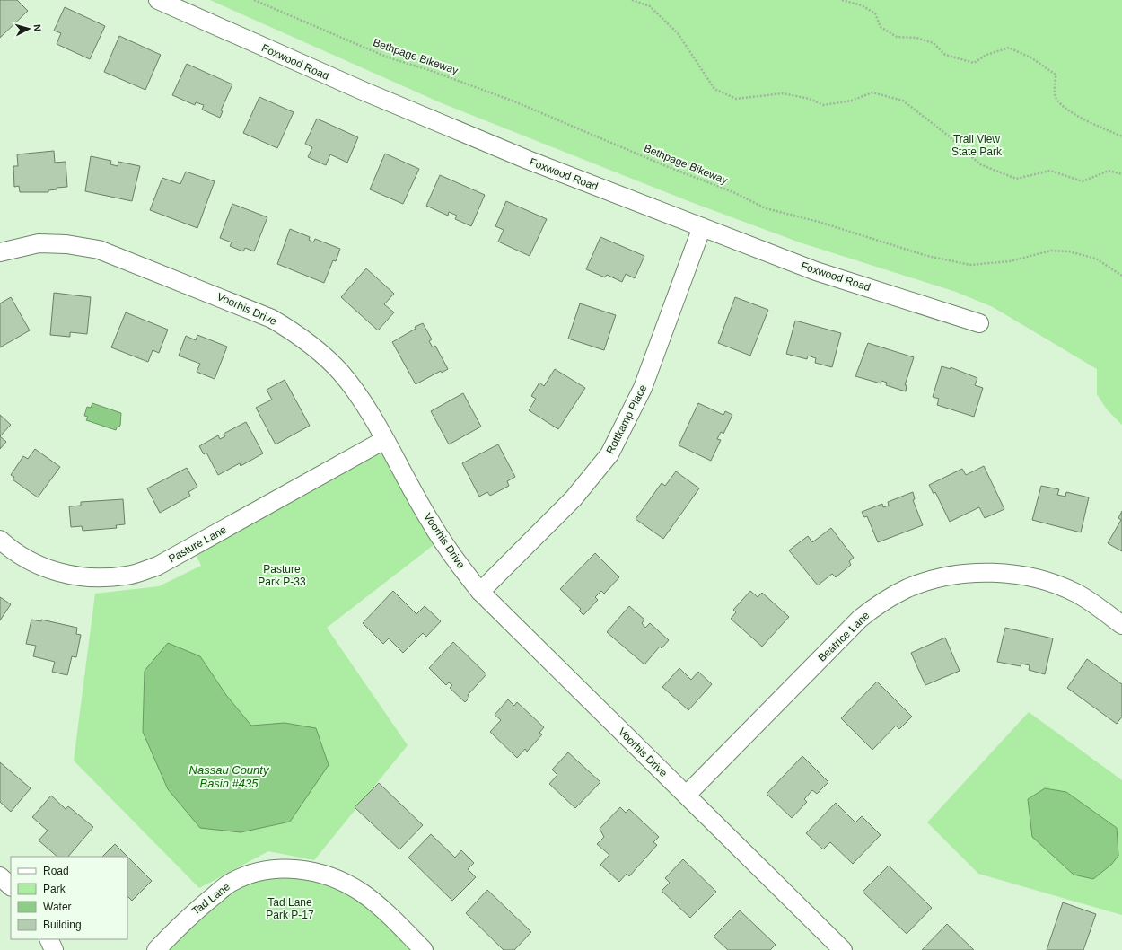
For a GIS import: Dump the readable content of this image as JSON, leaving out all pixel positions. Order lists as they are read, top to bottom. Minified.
{"streets":{"street":["Foxwood Road","Voorhis Drive","Rottkamp Place","Pasture Lane","Beatrice Lane","Tad Lane"],"path":["Bethpage Bikeway"]},"crossings":[["Foxwood Road","Rottkamp Place"],["Voorhis Drive","Rottkamp Place"],["Voorhis Drive","Pasture Lane"],["Voorhis Drive","Beatrice Lane"]],"water":["Nassau County Basin #435"],"parks":["Trail View State Park","Pasture Park P-33","Tad Lane Park P-17"],"legend":["Road","Park","Water","Building"],"north":"right"}
